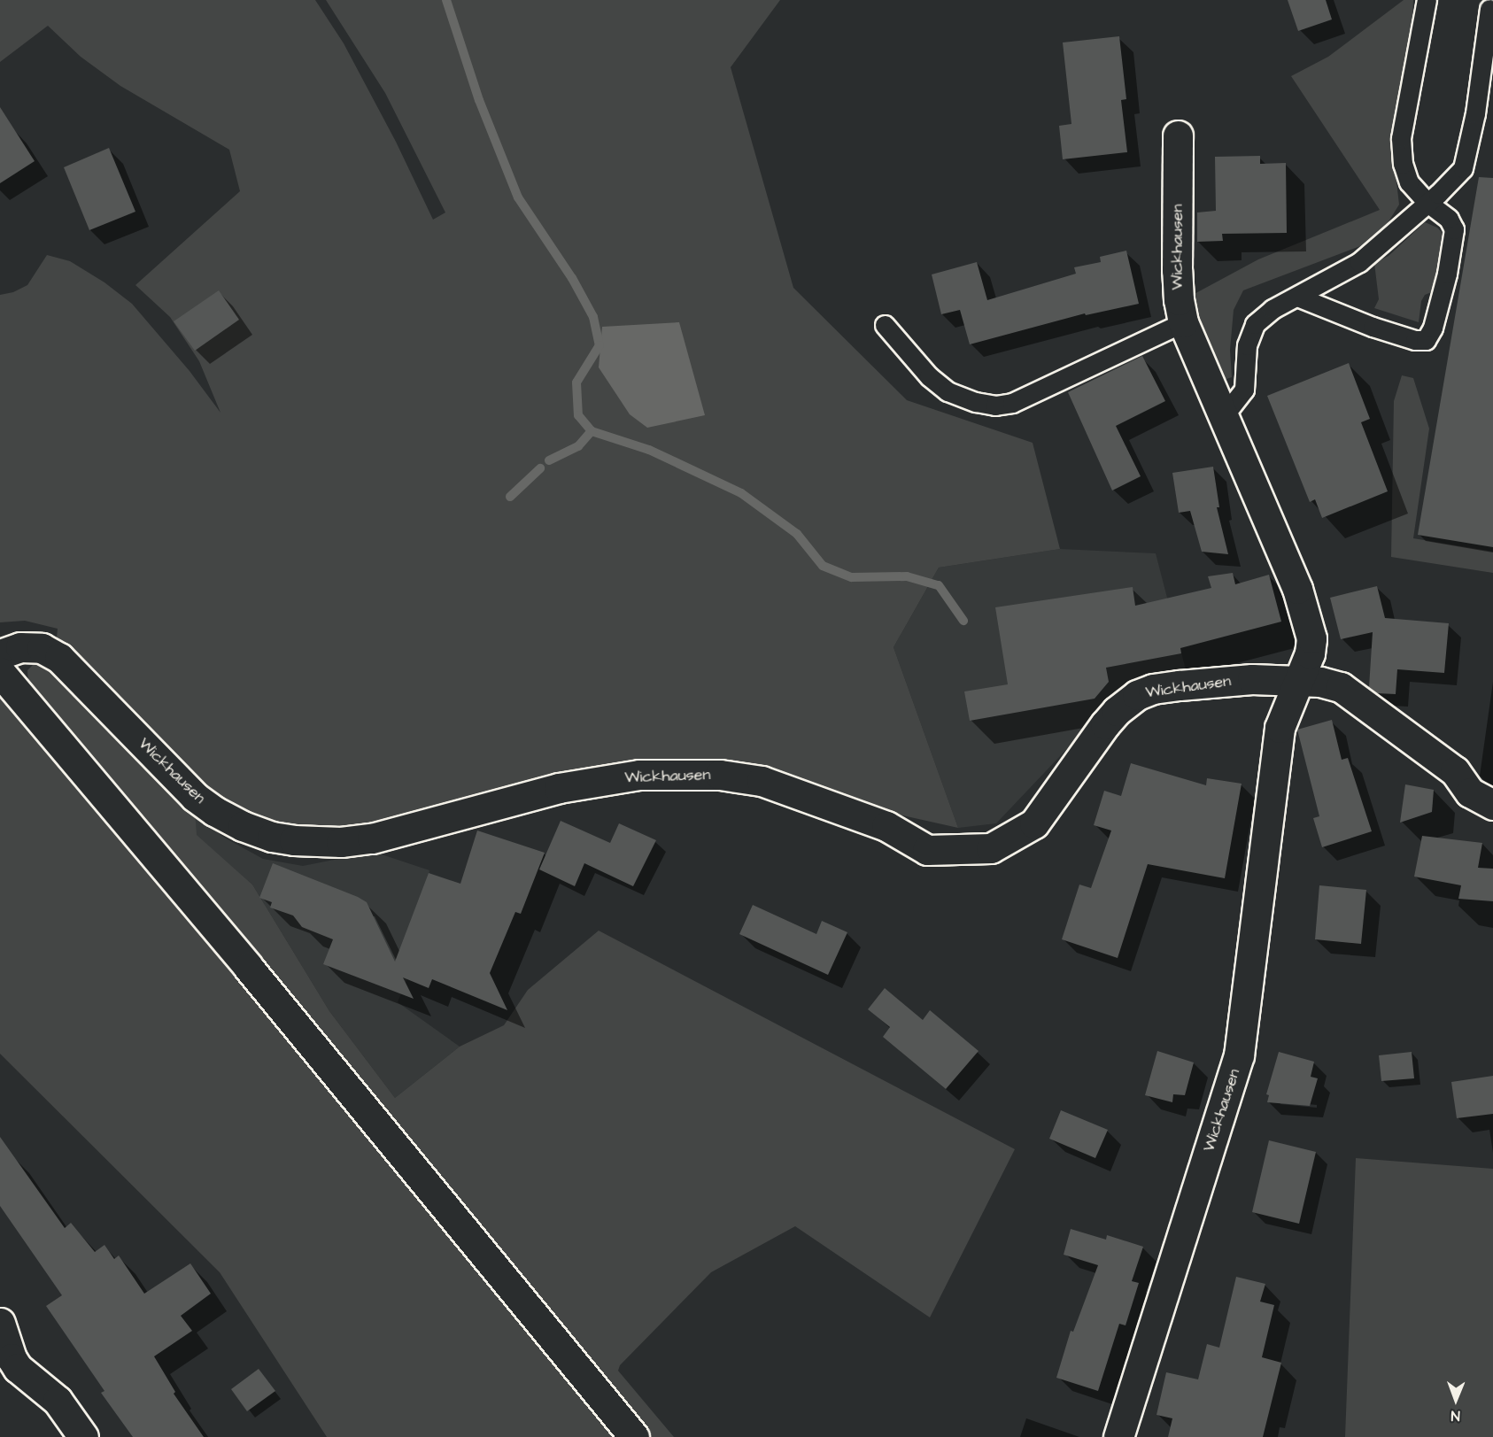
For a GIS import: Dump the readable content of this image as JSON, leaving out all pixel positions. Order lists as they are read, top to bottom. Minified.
{"streets":{"street":["Wickhausen"]},"north":"bottom"}
